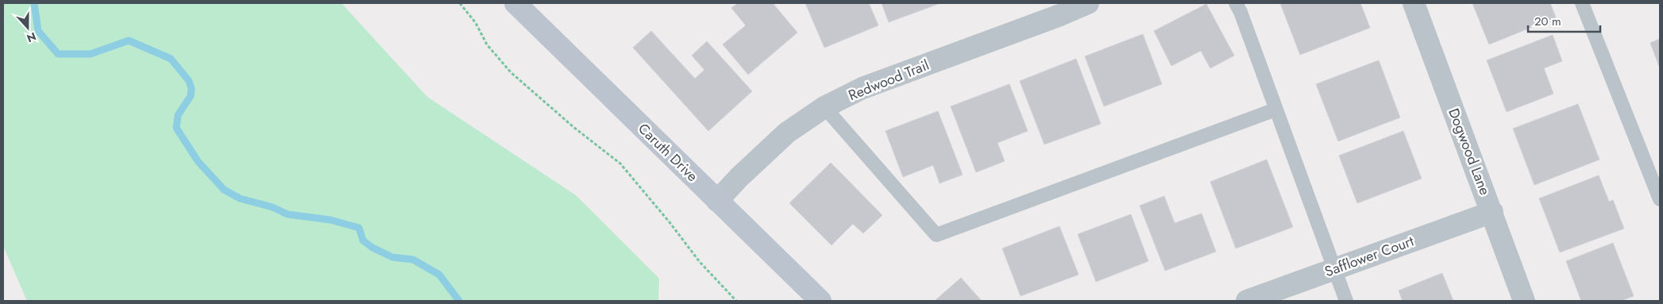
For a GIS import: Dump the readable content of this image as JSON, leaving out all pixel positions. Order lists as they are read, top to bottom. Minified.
{"streets":{"street":["Redwood Trail","Dogwood Lane","Caruth Drive","Safflower Court"]},"crossings":[["Redwood Trail","Caruth Drive"],["Dogwood Lane","Safflower Court"]],"scale_bar":"20 m","north":"bottom"}
